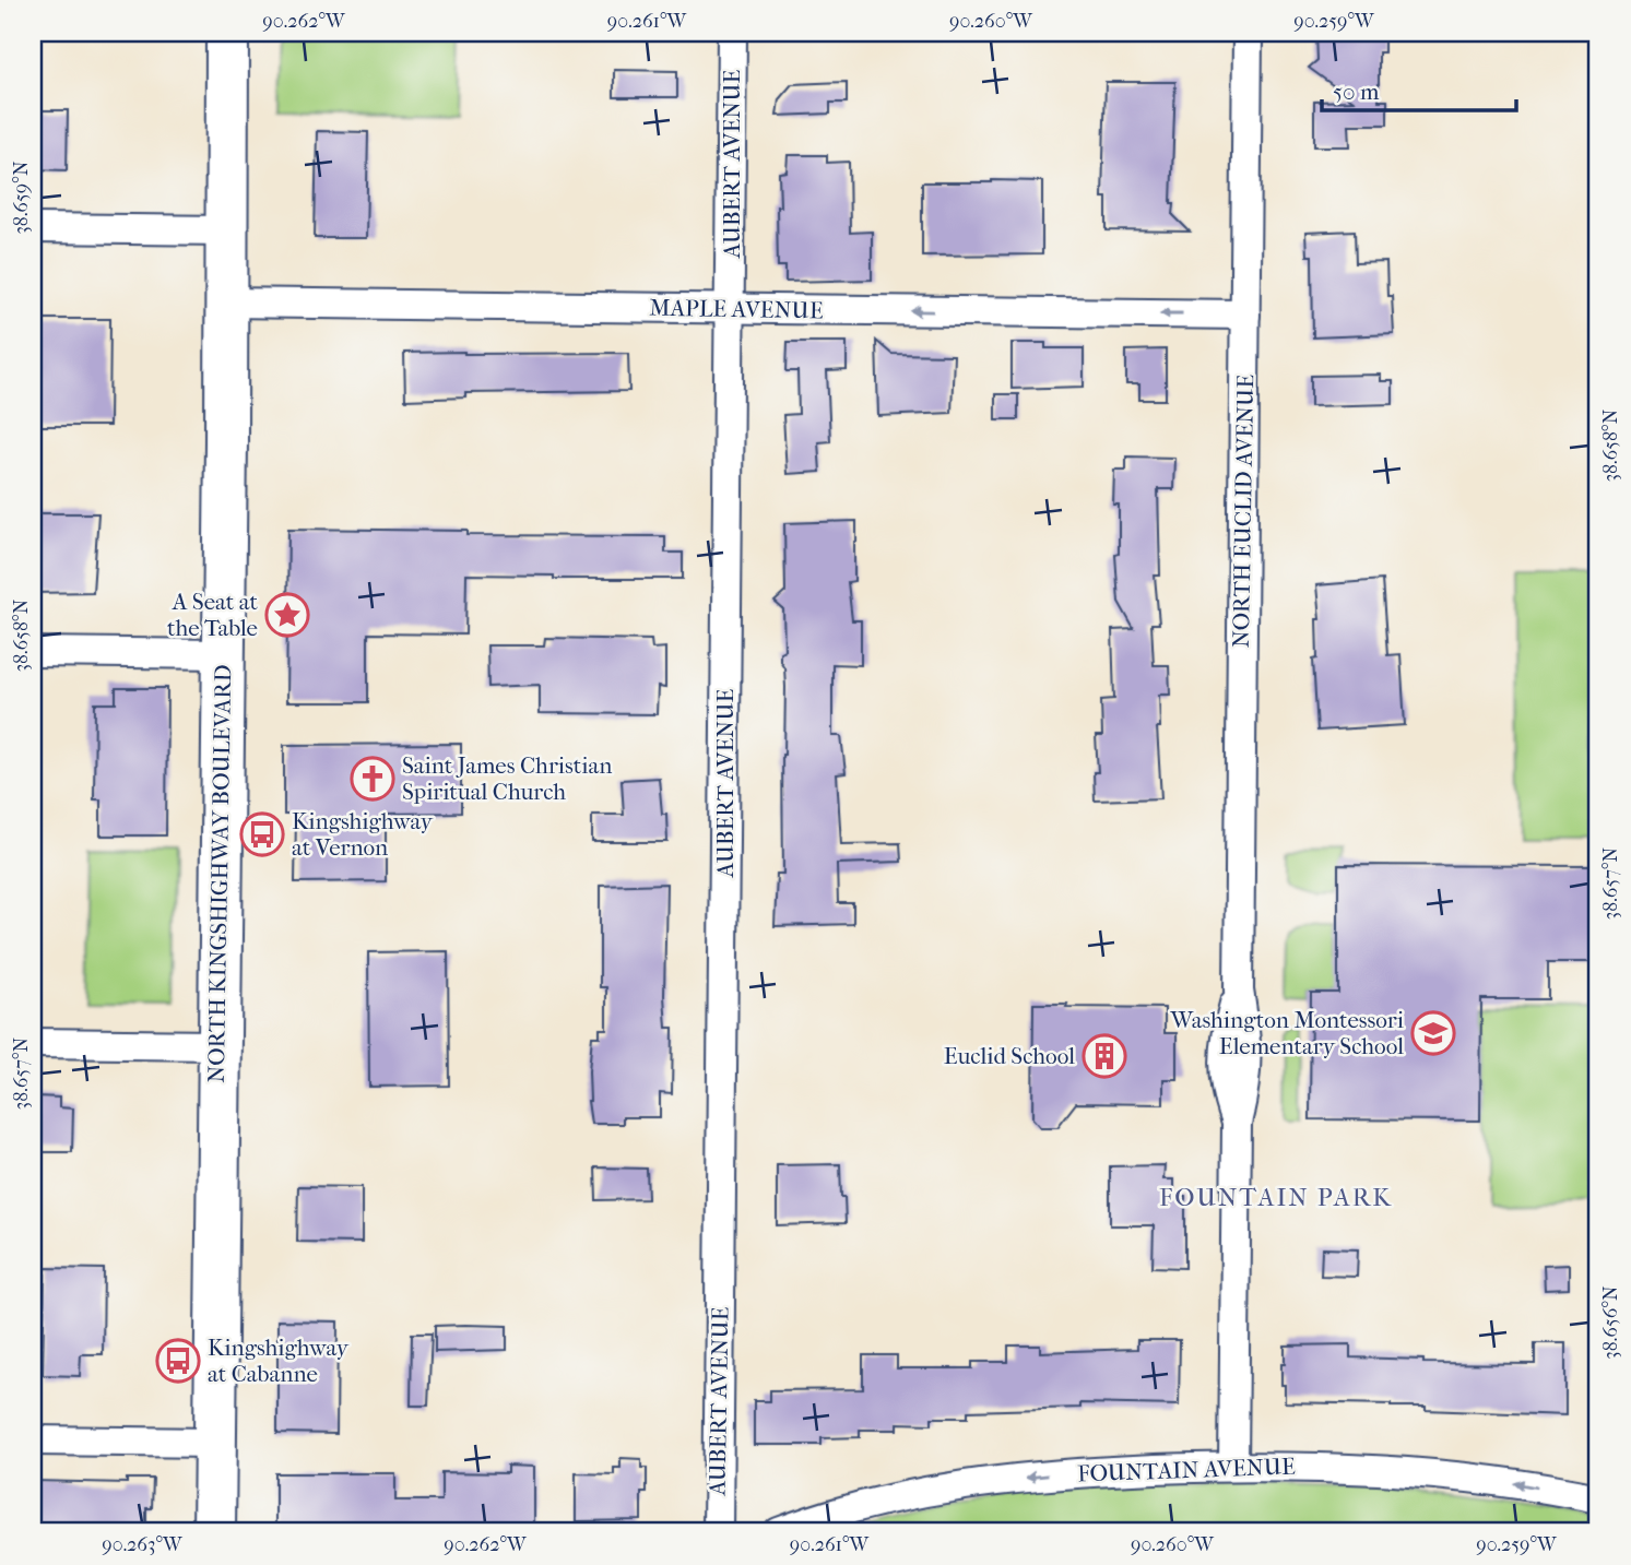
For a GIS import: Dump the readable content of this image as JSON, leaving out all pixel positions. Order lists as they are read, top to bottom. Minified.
{"streets":{"main road":["NORTH KINGSHIGHWAY BOULEVARD"],"street":["AUBERT AVENUE","MAPLE AVENUE","NORTH EUCLID AVENUE","FOUNTAIN AVENUE"]},"crossings":[["AUBERT AVENUE","MAPLE AVENUE"],["MAPLE AVENUE","NORTH EUCLID AVENUE"],["MAPLE AVENUE","NORTH KINGSHIGHWAY BOULEVARD"],["NORTH EUCLID AVENUE","FOUNTAIN AVENUE"]],"one_way":["MAPLE AVENUE","FOUNTAIN AVENUE"],"districts":["FOUNTAIN PARK"],"places":{"place":["A Seat at the Table"],"church":["Saint James Christian Spiritual Church"],"bus stop":["Kingshighway at Vernon","Kingshighway at Cabanne"],"school or university":["Washington Montessori Elementary School"],"building":["Euclid School"]},"scale_bar":"50 m","coordinates":["90.262°W","90.261°W","90.260°W","90.259°W","38.659°N","38.658°N","38.657°N","38.656°N","90.263°W"]}
